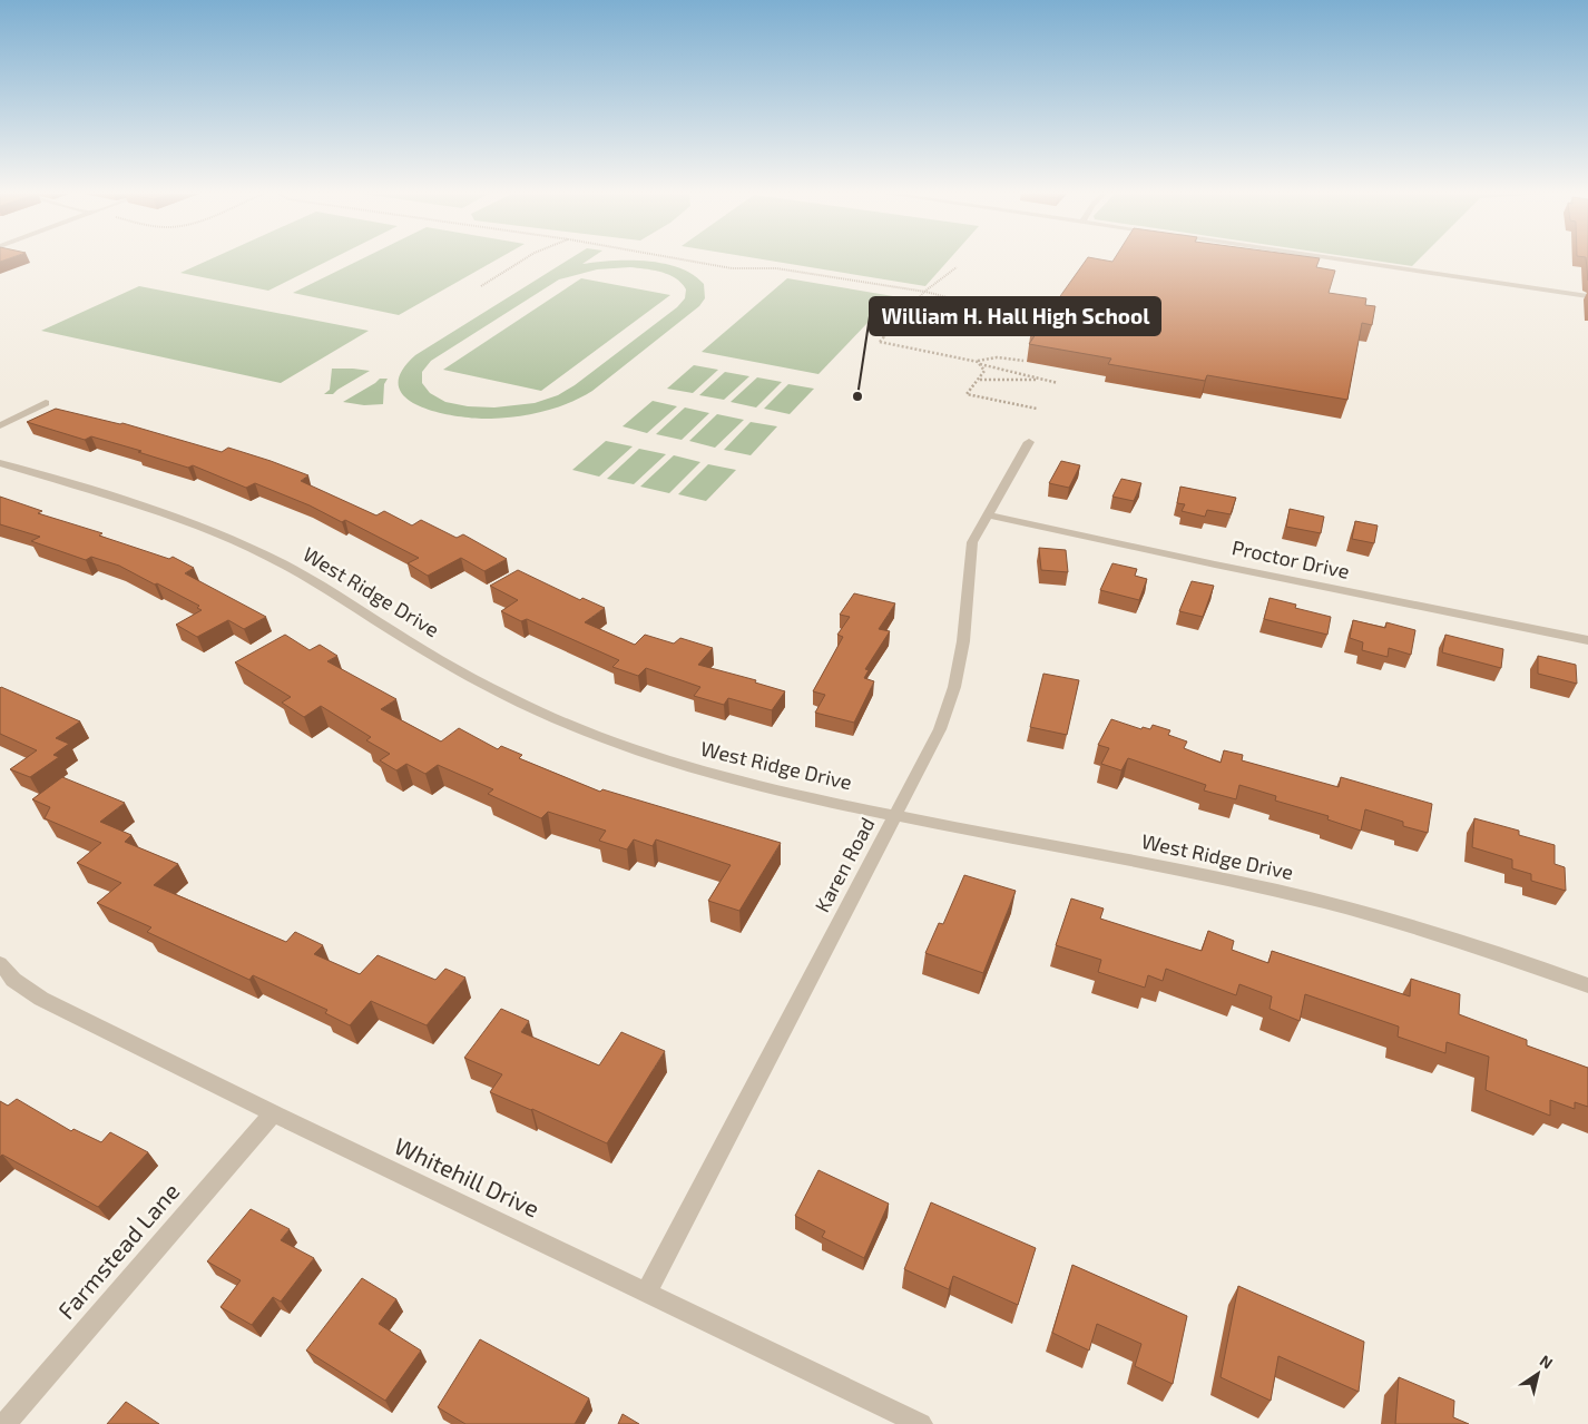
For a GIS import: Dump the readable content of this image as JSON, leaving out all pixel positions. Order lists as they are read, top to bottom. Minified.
{"streets":{"street":["Proctor Drive","West Ridge Drive","Karen Road","Whitehill Drive","Farmstead Lane"]},"crossings":[["Proctor Drive","Karen Road"],["West Ridge Drive","Karen Road"],["Karen Road","Whitehill Drive"],["Whitehill Drive","Farmstead Lane"]],"places":["William H. Hall High School"],"north":"top right"}
